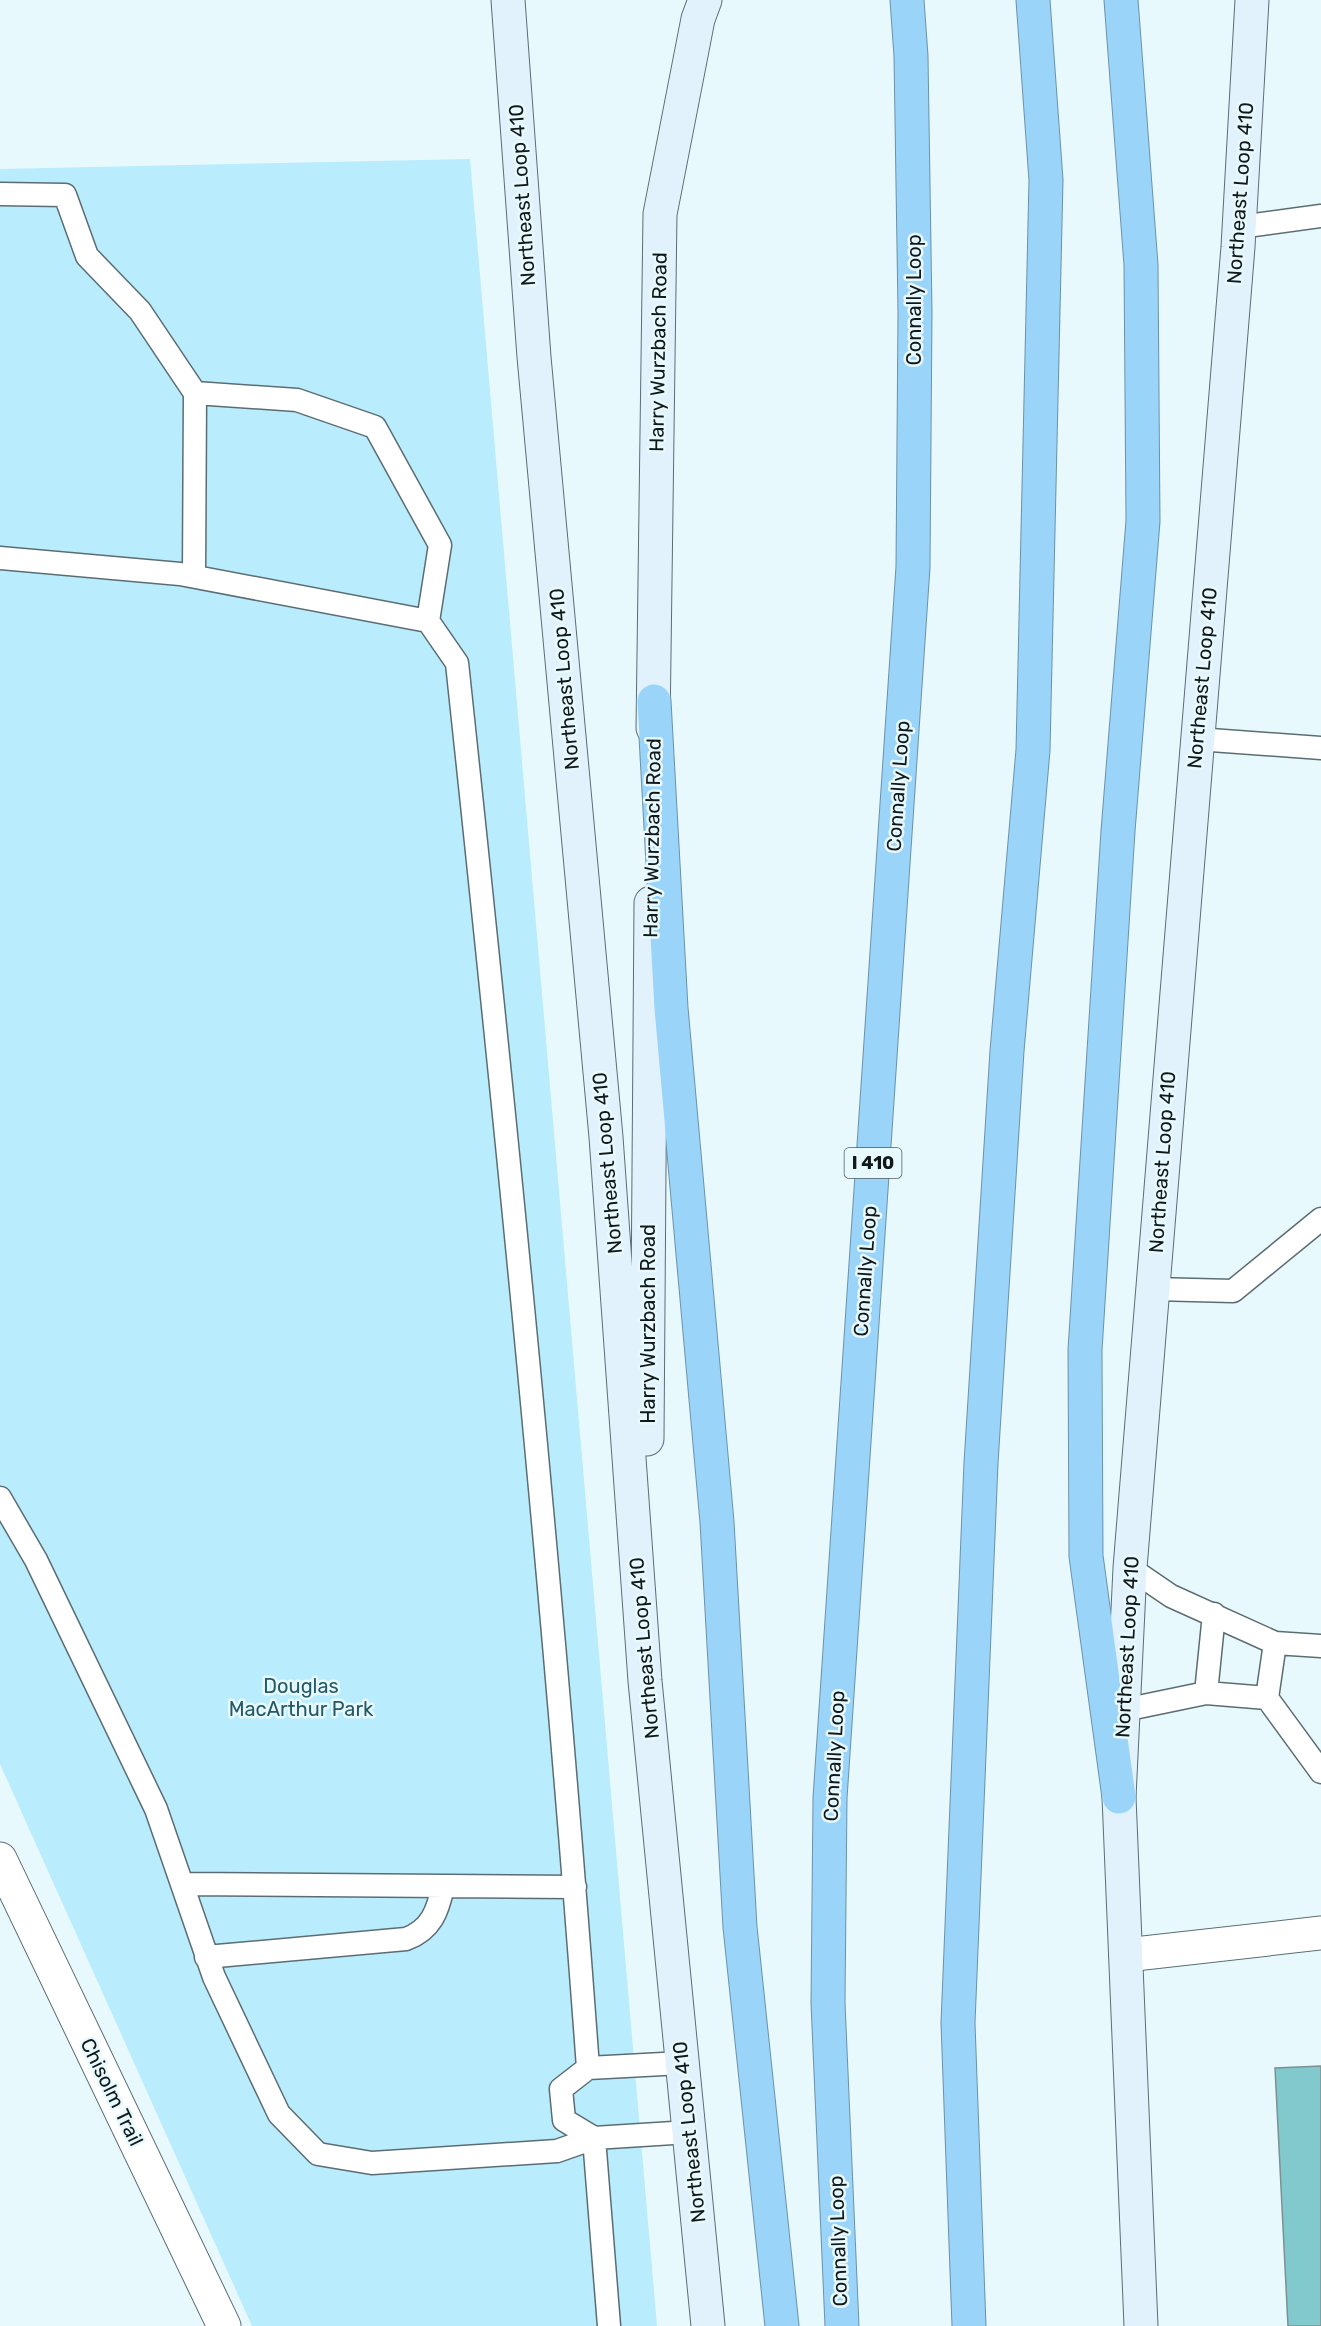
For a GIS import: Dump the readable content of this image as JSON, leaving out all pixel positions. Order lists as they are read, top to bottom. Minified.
{"streets":{"highway":["Connally Loop","I 410"],"main road":["Northeast Loop 410","Harry Wurzbach Road"],"street":["Chisolm Trail"]},"crossings":[["Northeast Loop 410","Harry Wurzbach Road"]],"parks":["Douglas MacArthur Park"]}
